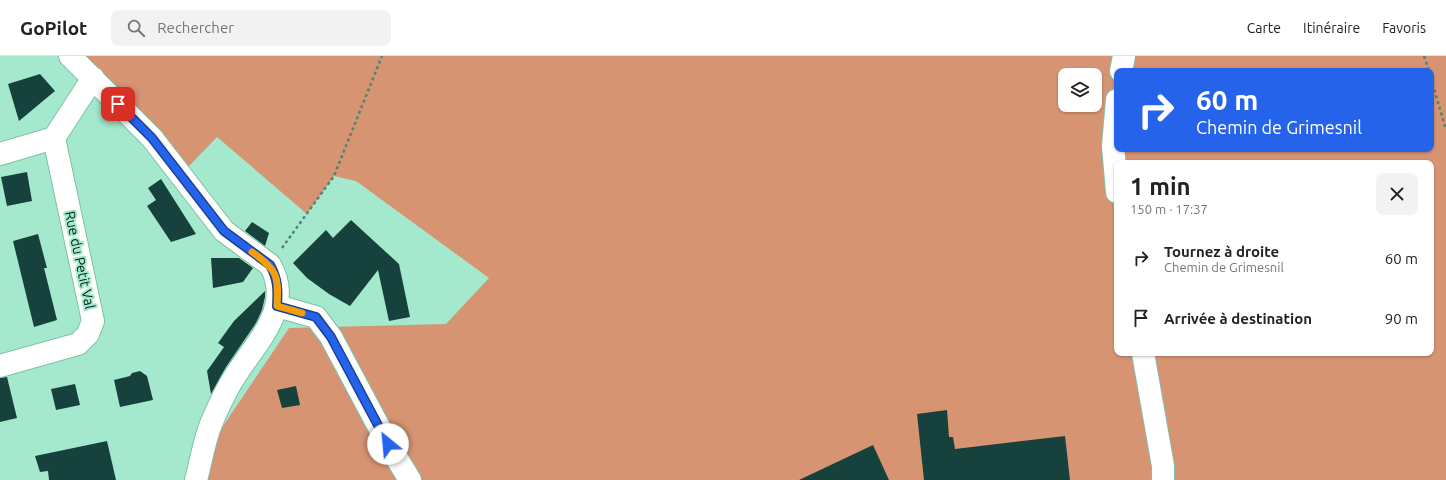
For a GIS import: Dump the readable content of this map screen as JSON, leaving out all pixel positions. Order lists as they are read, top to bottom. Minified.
{"streets":{"street":["Rue du Petit Val"]},"page":{"header":"GoPilot","search":"Rechercher","nav":["Carte","Itinéraire","Favoris"],"turn":["60 m","Chemin de Grimesnil"],"heading":["1 min","150 m · 17:37"],"list":[{"name":"Tournez à droite","note":"Chemin de Grimesnil","value":"60 m"},{"name":"Arrivée à destination","value":"90 m"}]}}
